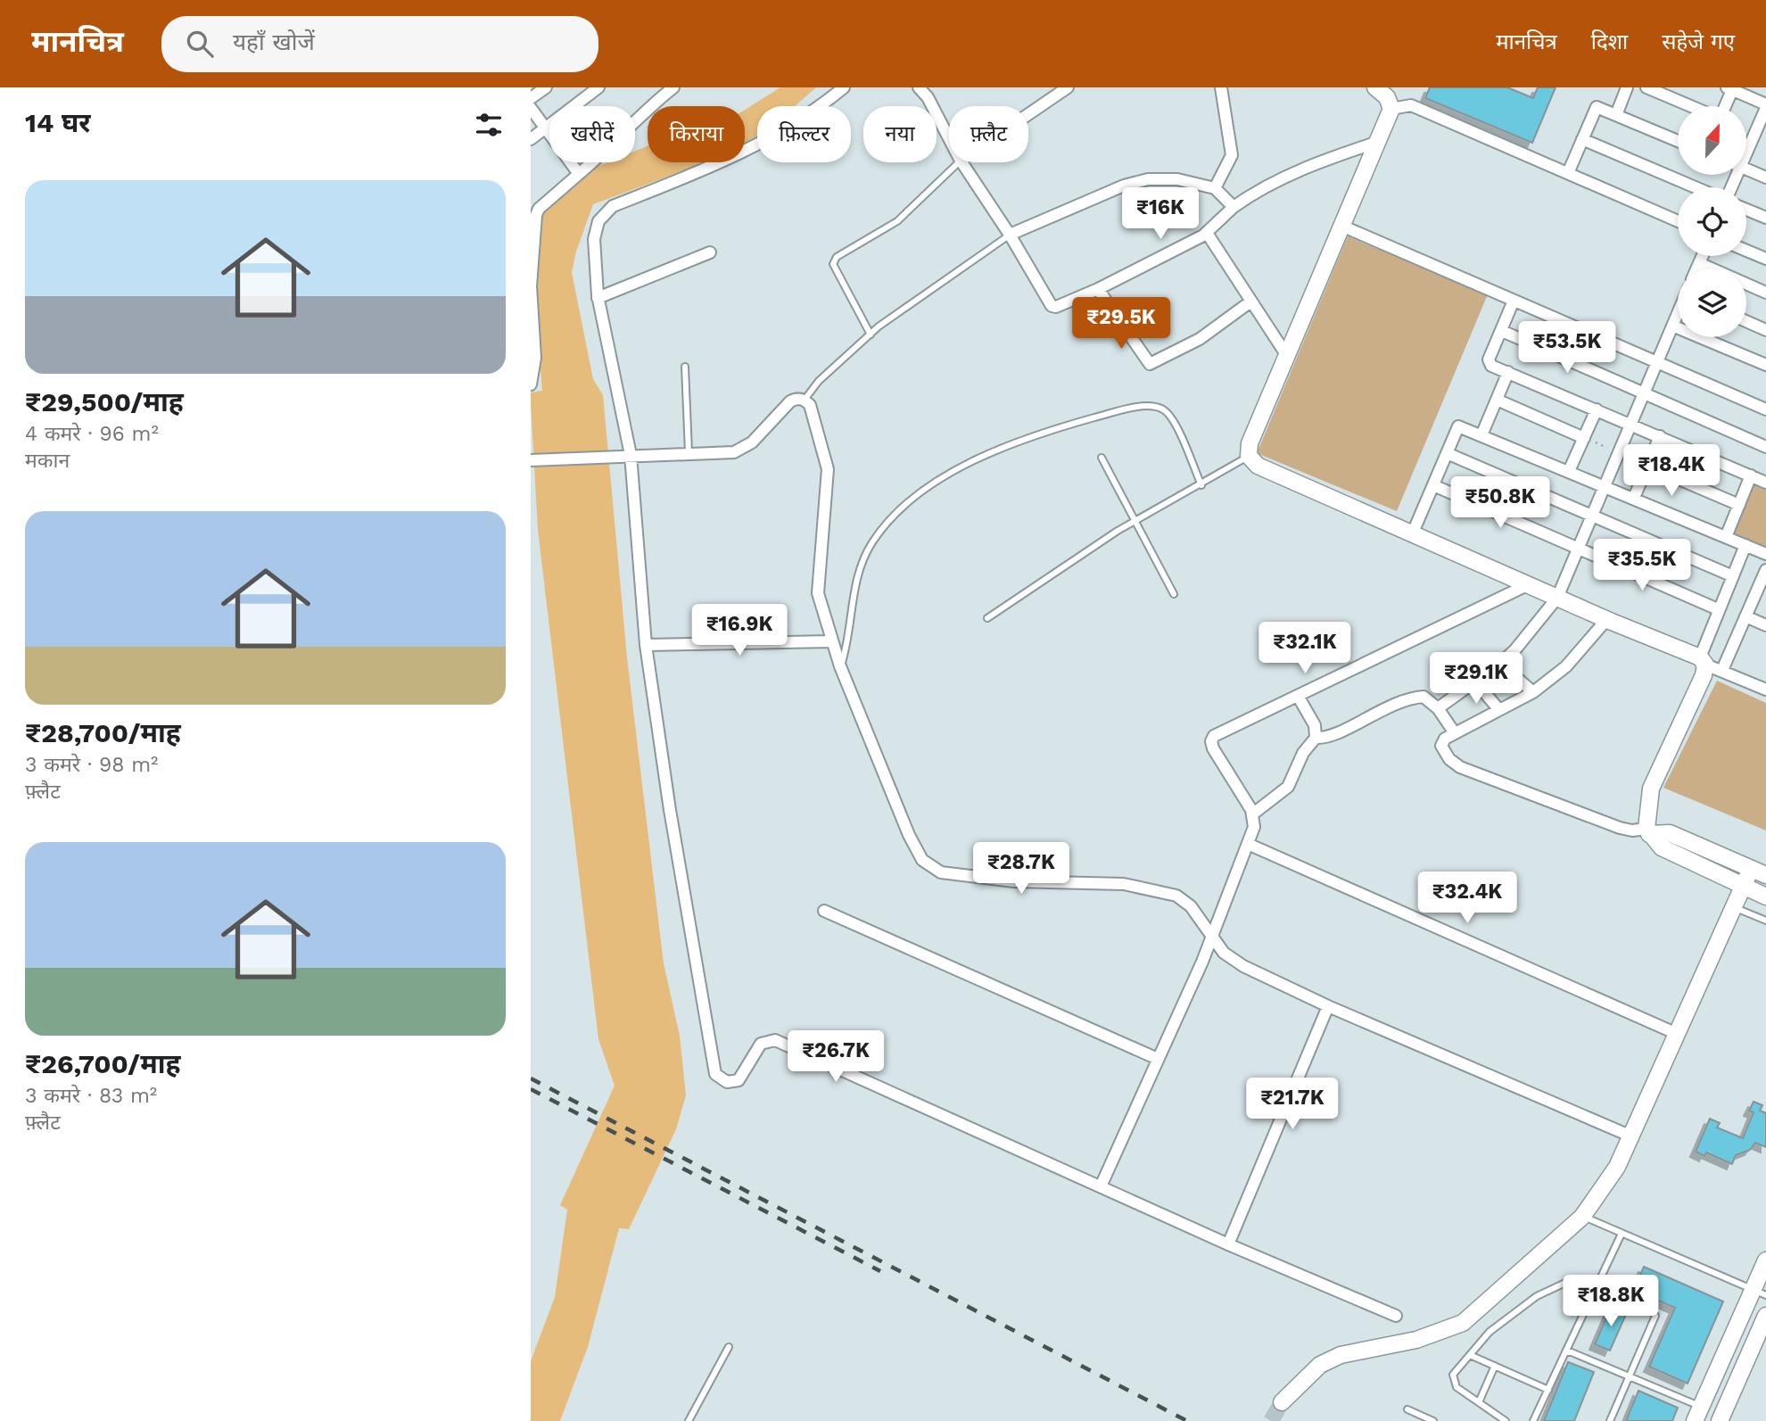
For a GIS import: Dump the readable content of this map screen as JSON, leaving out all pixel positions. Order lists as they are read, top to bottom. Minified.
{"north":"top","page":{"header":"मानचित्र","search":"यहाँ खोजें","nav":["मानचित्र","दिशा","सहेजे गए"],"heading":"14 घर","chip":["खरीदें","किराया","फ़िल्टर","नया","फ़्लैट"],"list":[{"name":"₹29,500/माह","note":"4 कमरे · 96 m² · मकान"},{"name":"₹28,700/माह","note":"3 कमरे · 98 m² · फ़्लैट"},{"name":"₹26,700/माह","note":"3 कमरे · 83 m² · फ़्लैट"}],"price":["₹16K","₹29.5K","₹53.5K","₹18.4K","₹50.8K","₹35.5K","₹16.9K","₹32.1K","₹29.1K","₹28.7K","₹32.4K","₹26.7K","₹21.7K","₹18.8K"]}}
